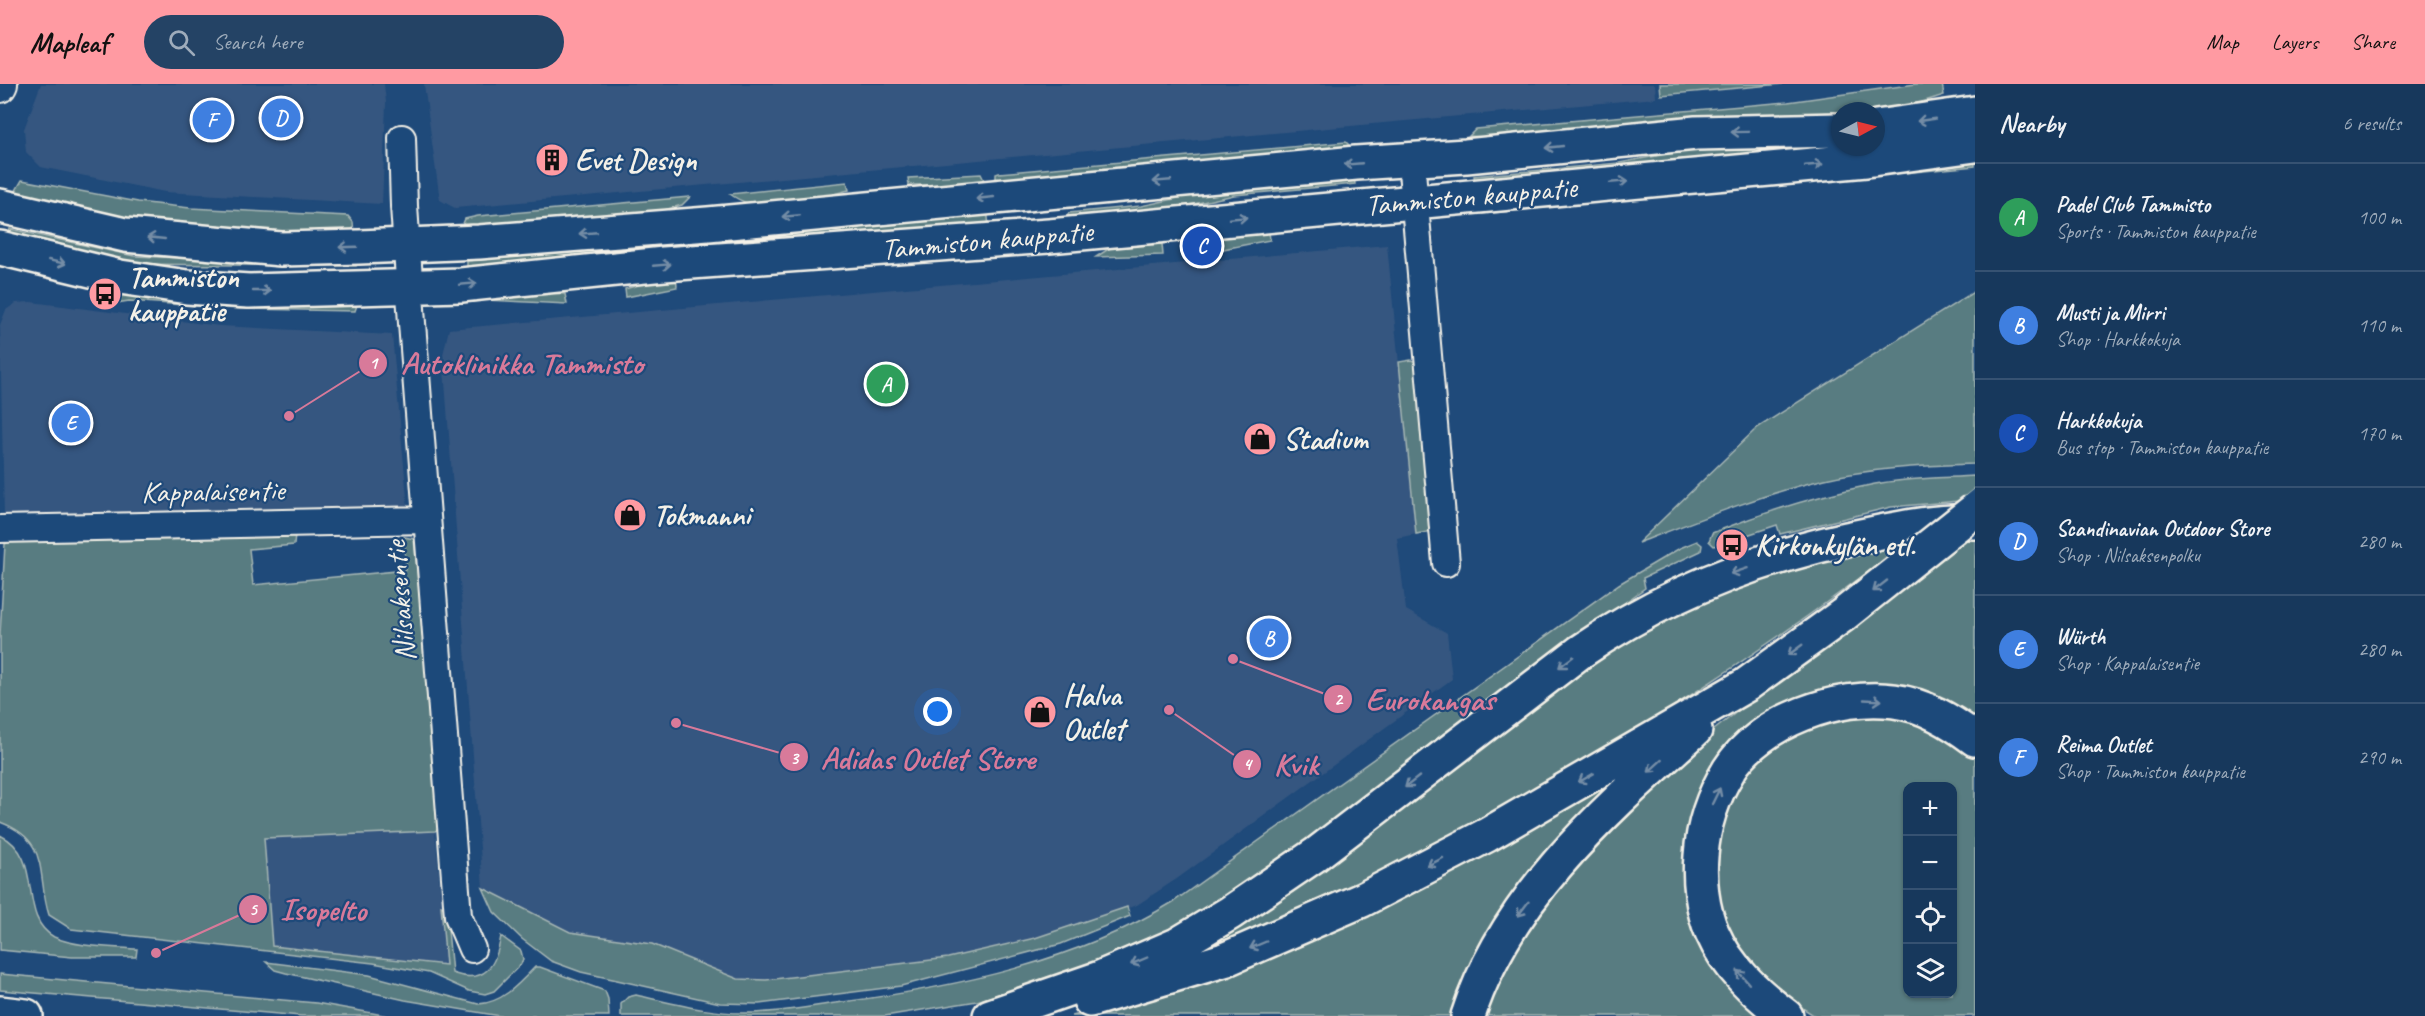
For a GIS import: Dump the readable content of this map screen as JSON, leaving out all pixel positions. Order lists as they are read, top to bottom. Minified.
{"streets":{"main road":["Tammiston kauppatie"],"street":["Kappalaisentie","Nilsaksentie"]},"crossings":[["Tammiston kauppatie","Nilsaksentie"],["Kappalaisentie","Nilsaksentie"]],"places":{"building":["Evet Design"],"bus stop":["Tammiston kauppatie","Kirkonkylän etl."],"other":["Autoklinikka Tammisto","Eurokangas","Kvik","Adidas Outlet Store","Isopelto"],"shop":["Stadium","Tokmanni","Halva Outlet"]},"north":"right","page":{"header":"Mapleaf","search":"Search here","nav":["Map","Layers","Share"],"heading":["Nearby","6 results"],"pins":["D","F","C","A","E","B"],"list":[{"mark":"A","name":"Padel Club Tammisto","note":"Sports · Tammiston kauppatie","value":"100 m"},{"mark":"B","name":"Musti ja Mirri","note":"Shop · Harkkokuja","value":"110 m"},{"mark":"C","name":"Harkkokuja","note":"Bus stop · Tammiston kauppatie","value":"170 m"},{"mark":"D","name":"Scandinavian Outdoor Store","note":"Shop · Nilsaksenpolku","value":"280 m"},{"mark":"E","name":"Würth","note":"Shop · Kappalaisentie","value":"280 m"},{"mark":"F","name":"Reima Outlet","note":"Shop · Tammiston kauppatie","value":"290 m"}],"map_buttons":["+","−"]}}
